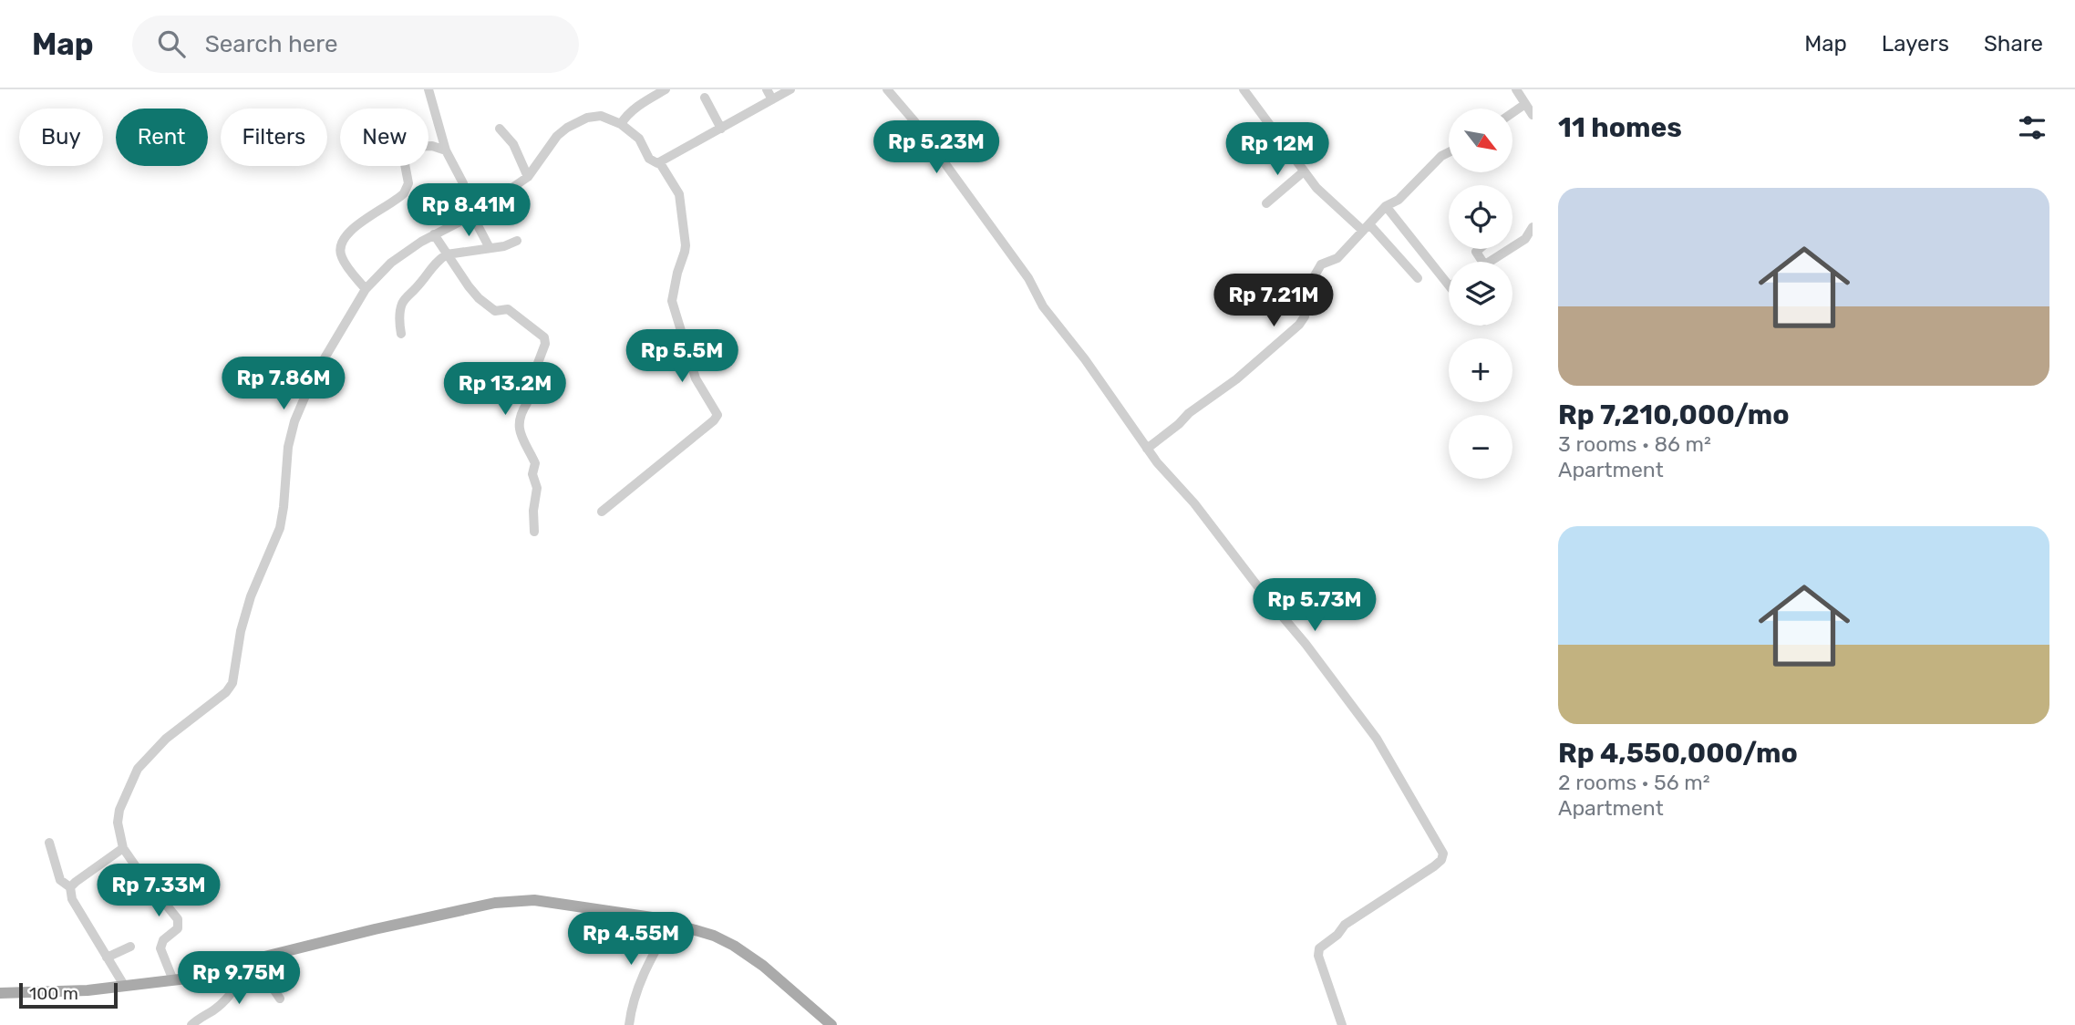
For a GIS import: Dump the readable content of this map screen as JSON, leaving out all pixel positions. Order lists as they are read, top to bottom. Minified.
{"scale_bar":"100 m","north":"bottom right","page":{"header":"Map","search":"Search here","nav":["Map","Layers","Share"],"heading":"11 homes","map_buttons":["+","−"],"chip":["Buy","Rent","Filters","New"],"price":["Rp 5.23M","Rp 12M","Rp 8.41M","Rp 7.21M","Rp 5.5M","Rp 7.86M","Rp 13.2M","Rp 5.73M","Rp 7.33M","Rp 4.55M","Rp 9.75M"],"list":[{"name":"Rp 7,210,000/mo","note":"3 rooms · 86 m² · Apartment"},{"name":"Rp 4,550,000/mo","note":"2 rooms · 56 m² · Apartment"}],"scale":"100 m"}}
